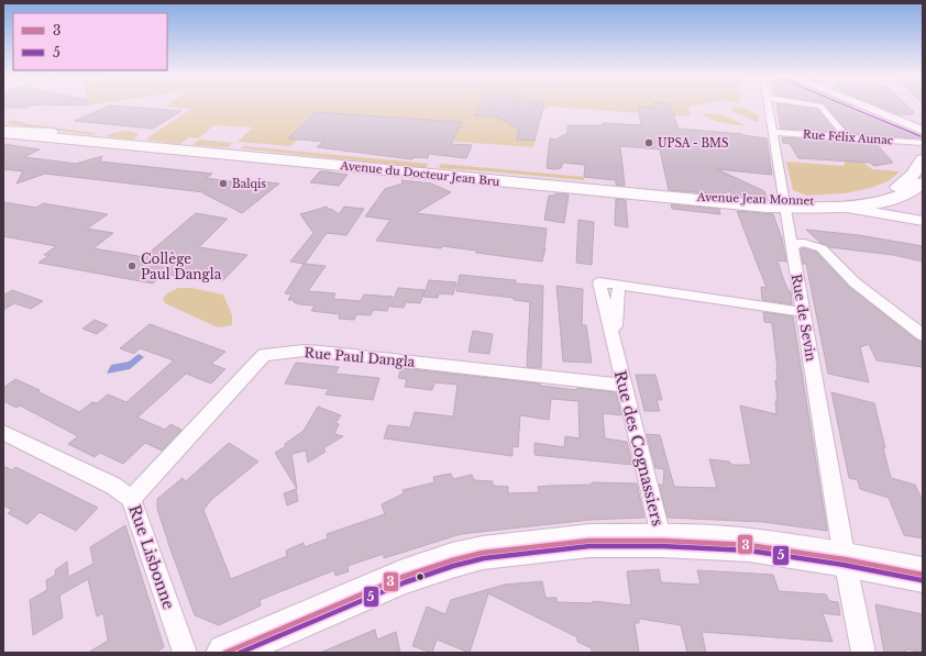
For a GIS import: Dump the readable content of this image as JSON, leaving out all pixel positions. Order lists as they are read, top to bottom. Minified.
{"streets":{"main road":["Avenue du Docteur Jean Bru","Avenue Jean Monnet"],"street":["Rue Félix Aunac","Rue de Sevin","Rue Paul Dangla","Rue des Cognassiers","Rue Lisbonne"]},"crossings":[["Rue Félix Aunac","Rue de Sevin"],["Avenue du Docteur Jean Bru","Avenue Jean Monnet"],["Avenue Jean Monnet","Rue de Sevin"],["Rue Paul Dangla","Rue des Cognassiers"],["Rue Paul Dangla","Rue Lisbonne"]],"places":["UPSA - BMS","Balqis","Collège Paul Dangla"],"lines":["transit line 5","transit line 3"],"legend":["3","5"]}
